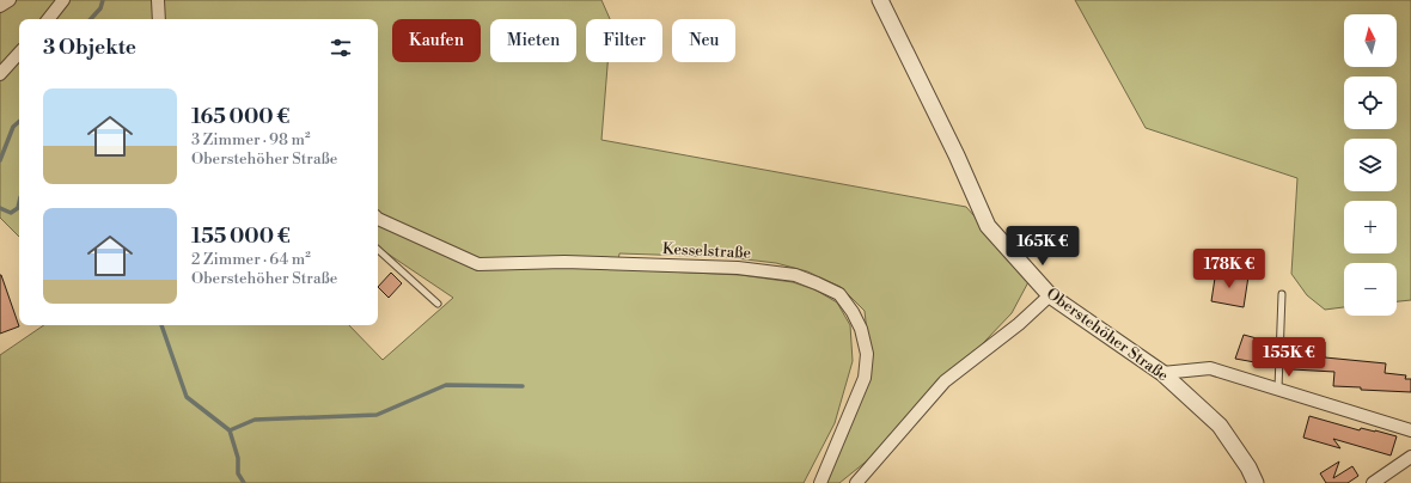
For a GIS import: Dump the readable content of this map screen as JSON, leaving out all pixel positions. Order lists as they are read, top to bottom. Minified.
{"streets":{"street":["Kesselstraße","Oberstehöher Straße"]},"north":"top","page":{"map_buttons":["+","−"],"chip":["Kaufen","Mieten","Filter","Neu"],"heading":"3 Objekte","list":[{"name":"165 000 €","note":"3 Zimmer · 98 m² · Oberstehöher Straße"},{"name":"155 000 €","note":"2 Zimmer · 64 m² · Oberstehöher Straße"}],"price":["165K €","178K €","155K €"]}}
